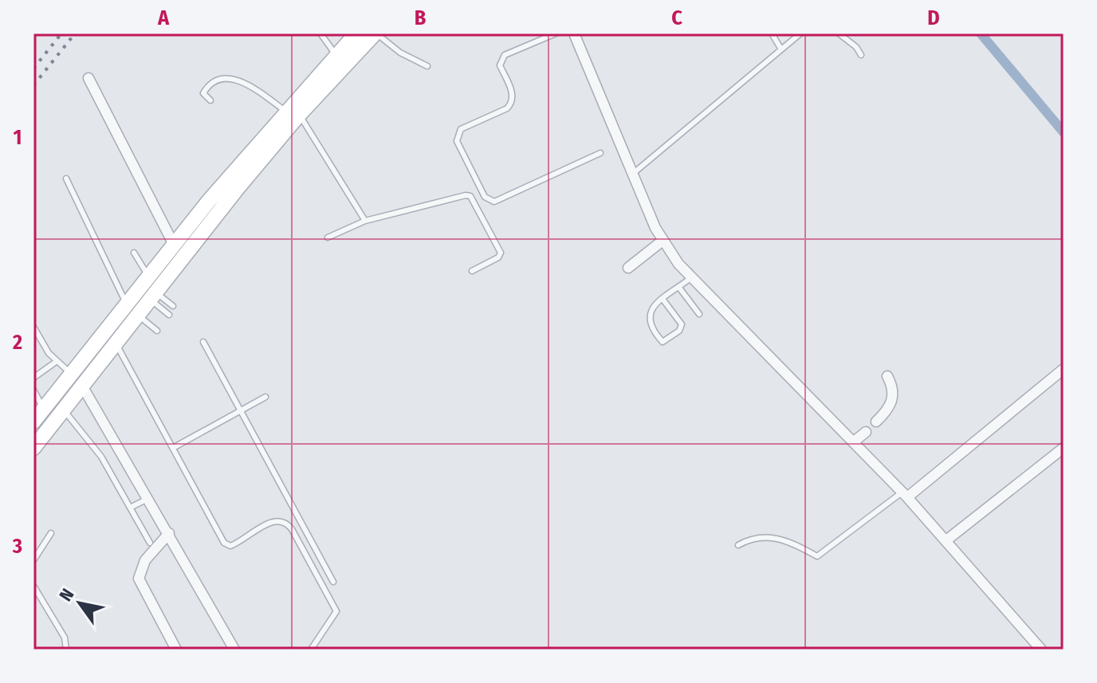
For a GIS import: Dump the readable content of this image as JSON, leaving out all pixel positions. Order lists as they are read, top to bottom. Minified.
{"north":"top left","grid":{"columns":["A","B","C","D"],"rows":["1","2","3"]}}
